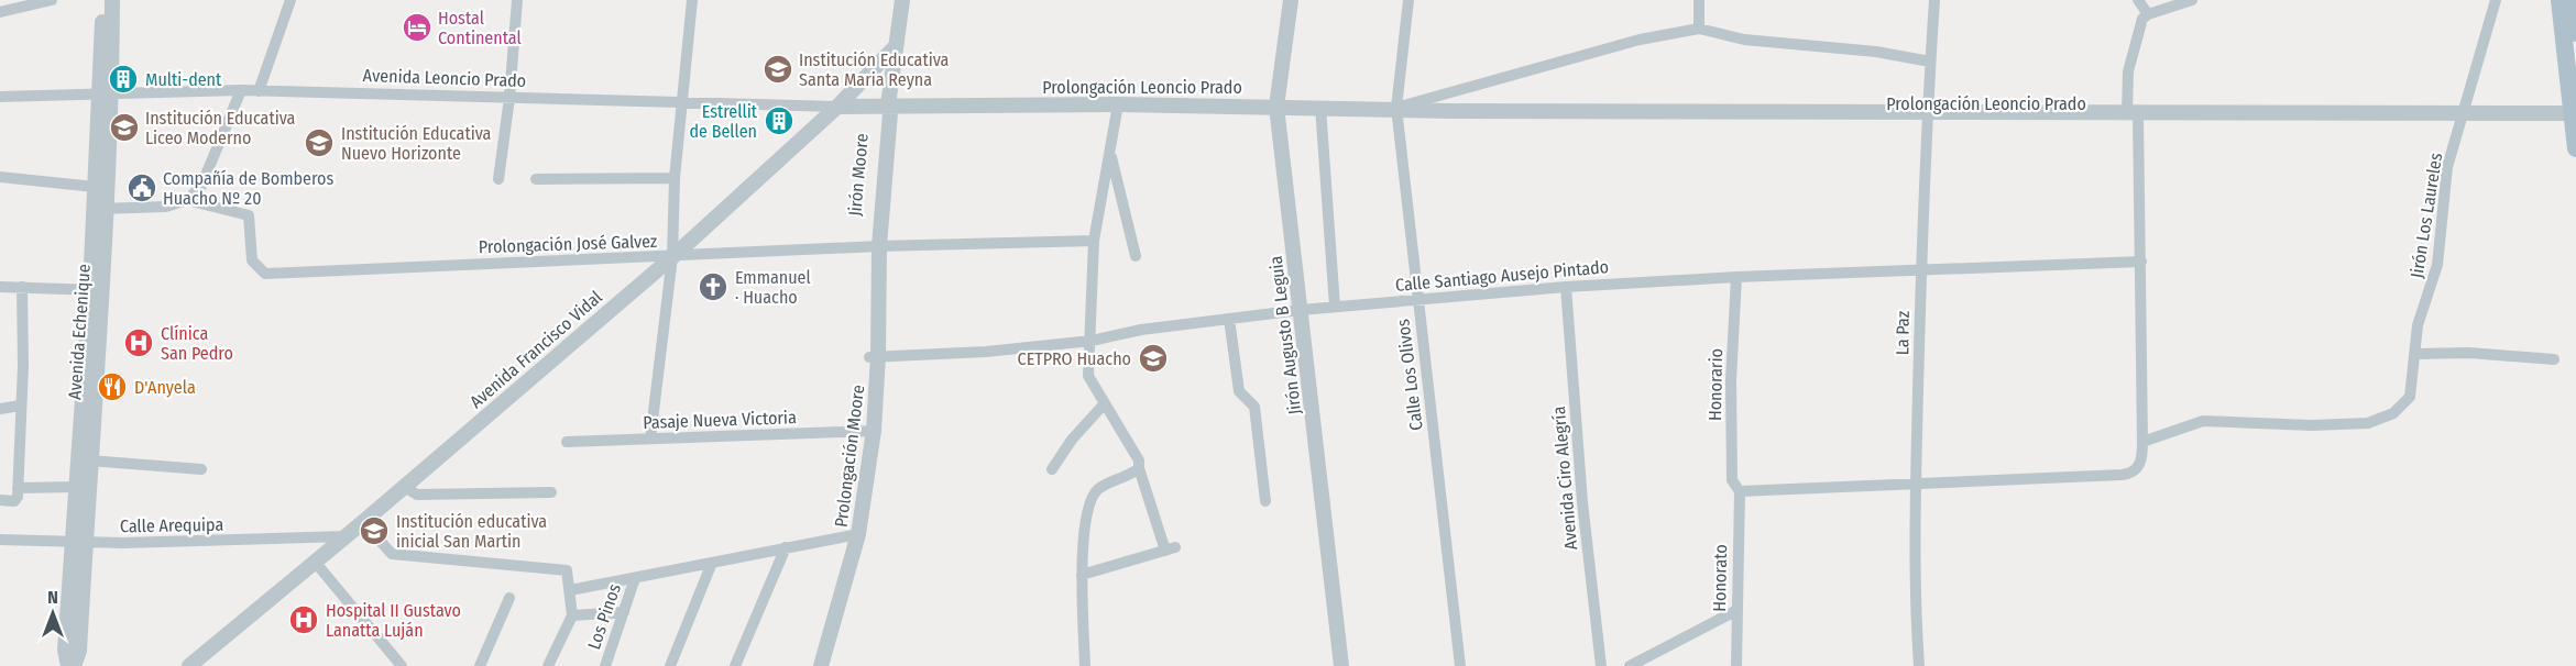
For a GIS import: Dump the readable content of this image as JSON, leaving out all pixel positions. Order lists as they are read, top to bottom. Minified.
{"streets":{"street":["Avenida Leoncio Prado","Prolongación Leoncio Prado","Jirón Moore","Jirón Los Laureles","Prolongación José Galvez","Calle Santiago Ausejo Pintado","Avenida Echenique","La Paz","Jirón Augusto B Leguia","Avenida Francisco Vidal","Calle Los Olivos","Honorario","Pasaje Nueva Victoria","Prolongación Moore","Avenida Ciro Alegría","Calle Arequipa","Honorato","Los Pinos"]},"crossings":[["Avenida Leoncio Prado","Prolongación Leoncio Prado"],["Avenida Leoncio Prado","Jirón Moore"],["Avenida Leoncio Prado","Avenida Echenique"],["Avenida Leoncio Prado","Avenida Francisco Vidal"],["Prolongación Leoncio Prado","Jirón Moore"],["Prolongación Leoncio Prado","Jirón Los Laureles"],["Prolongación Leoncio Prado","La Paz"],["Prolongación Leoncio Prado","Jirón Augusto B Leguia"],["Prolongación Leoncio Prado","Calle Los Olivos"],["Jirón Moore","Prolongación José Galvez"],["Jirón Moore","Avenida Francisco Vidal"],["Jirón Moore","Prolongación Moore"],["Prolongación José Galvez","Avenida Echenique"],["Prolongación José Galvez","Avenida Francisco Vidal"],["Prolongación José Galvez","Prolongación Moore"],["Calle Santiago Ausejo Pintado","La Paz"],["Calle Santiago Ausejo Pintado","Jirón Augusto B Leguia"],["Calle Santiago Ausejo Pintado","Calle Los Olivos"],["Calle Santiago Ausejo Pintado","Honorario"],["Calle Santiago Ausejo Pintado","Prolongación Moore"],["Calle Santiago Ausejo Pintado","Avenida Ciro Alegría"],["Avenida Echenique","Calle Arequipa"],["Avenida Francisco Vidal","Calle Arequipa"],["Honorario","Honorato"],["Pasaje Nueva Victoria","Prolongación Moore"]],"places":{"hotel":["Hostal Continental"],"school or university":["Institución Educativa Santa Maria Reyna","Institución Educativa Liceo Moderno","Institución Educativa Nuevo Horizonte","CETPRO Huacho","Institución educativa inicial San Martin"],"building":["Multi-dent","Estrellit de Bellen"],"public building":["Compañía de Bomberos Huacho Nº 20"],"church":["Emmanuel · Huacho"],"hospital":["Clínica San Pedro","Hospital II Gustavo Lanatta Luján"],"restaurant":["D'Anyela"]},"north":"top"}
